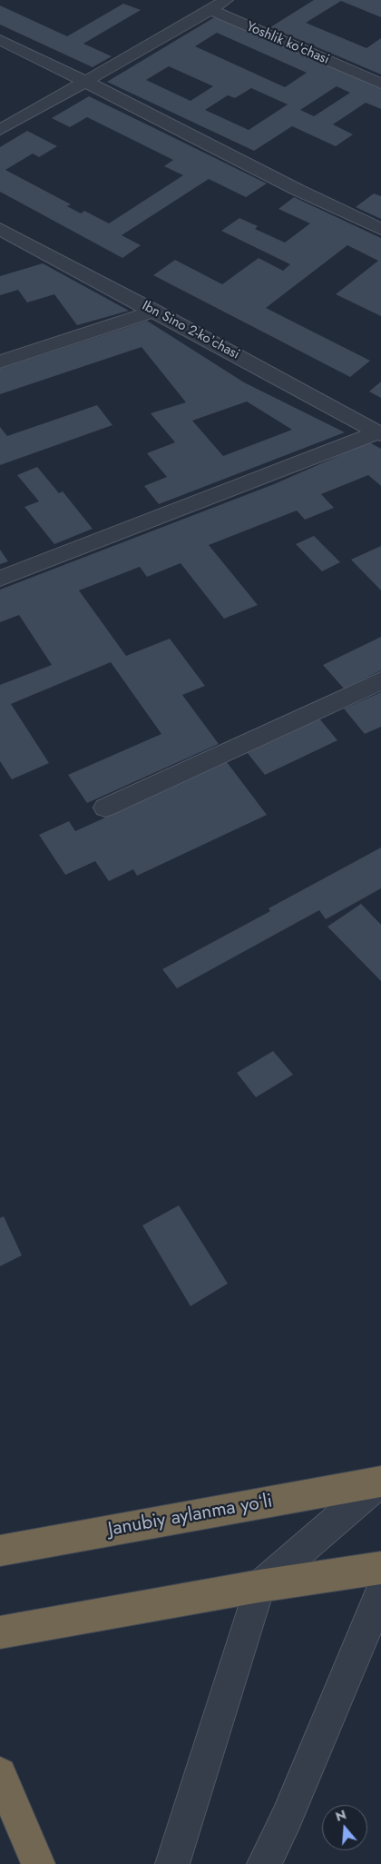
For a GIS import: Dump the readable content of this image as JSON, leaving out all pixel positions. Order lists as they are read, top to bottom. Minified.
{"streets":{"highway":["Janubiy aylanma yoʻli"],"street":["Yoshlik koʻchasi","Ibn Sino 2-koʼchasi"]},"north":"top"}
